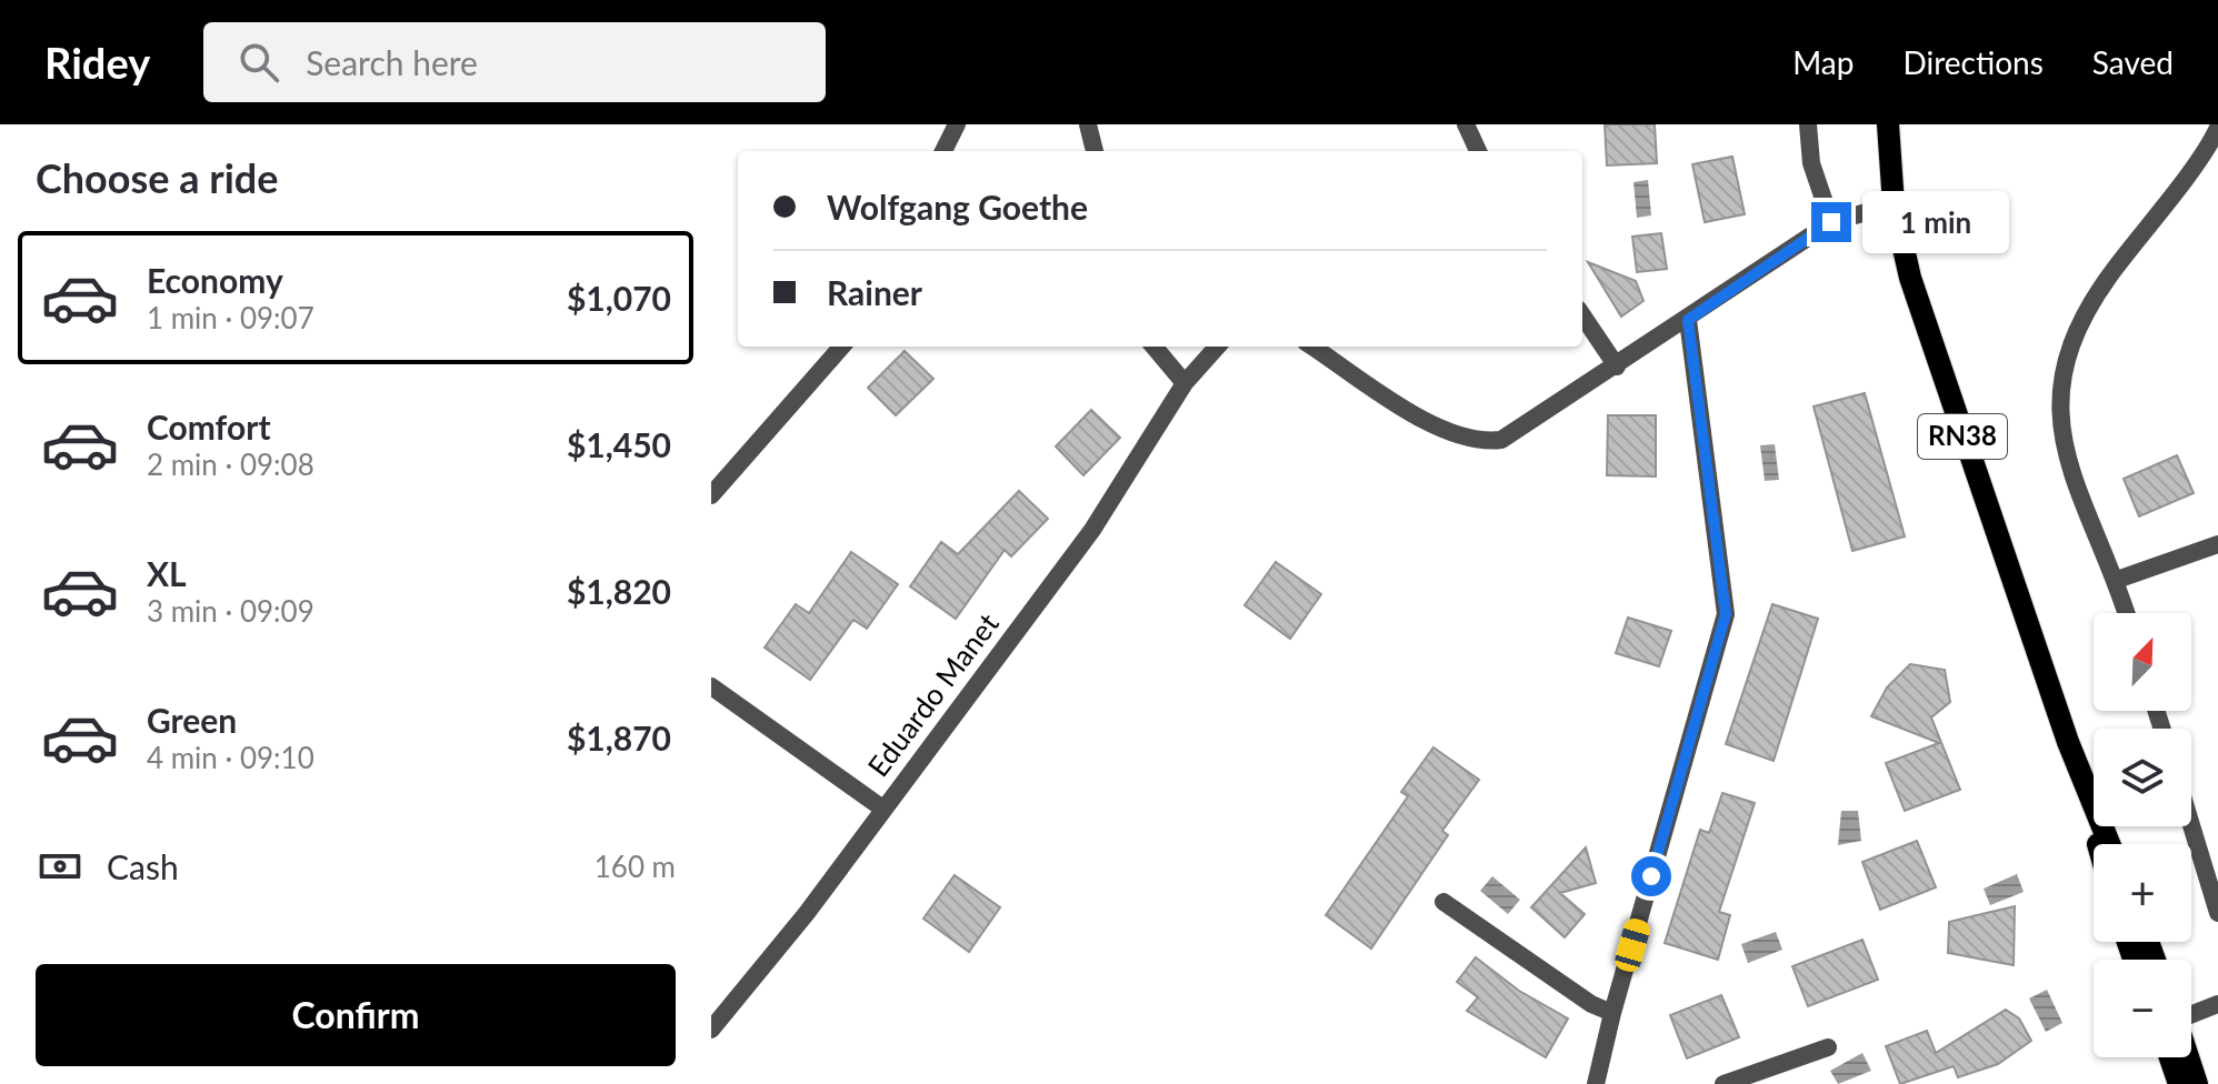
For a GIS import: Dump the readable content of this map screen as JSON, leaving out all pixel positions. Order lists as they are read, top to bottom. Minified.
{"streets":{"main road":["RN38"],"street":["Eduardo Manet"]},"north":"top right","page":{"header":"Ridey","search":"Search here","nav":["Map","Directions","Saved"],"heading":"Choose a ride","banner":["Wolfgang Goethe","Rainer"],"bubble":"1 min","list":[{"name":"Economy","note":"1 min · 09:07","value":"$1,070"},{"name":"Comfort","note":"2 min · 09:08","value":"$1,450"},{"name":"XL","note":"3 min · 09:09","value":"$1,820"},{"name":"Green","note":"4 min · 09:10","value":"$1,870"}],"map_buttons":["+","−"],"pay":["Cash","160 m"],"buttons":"Confirm"}}
